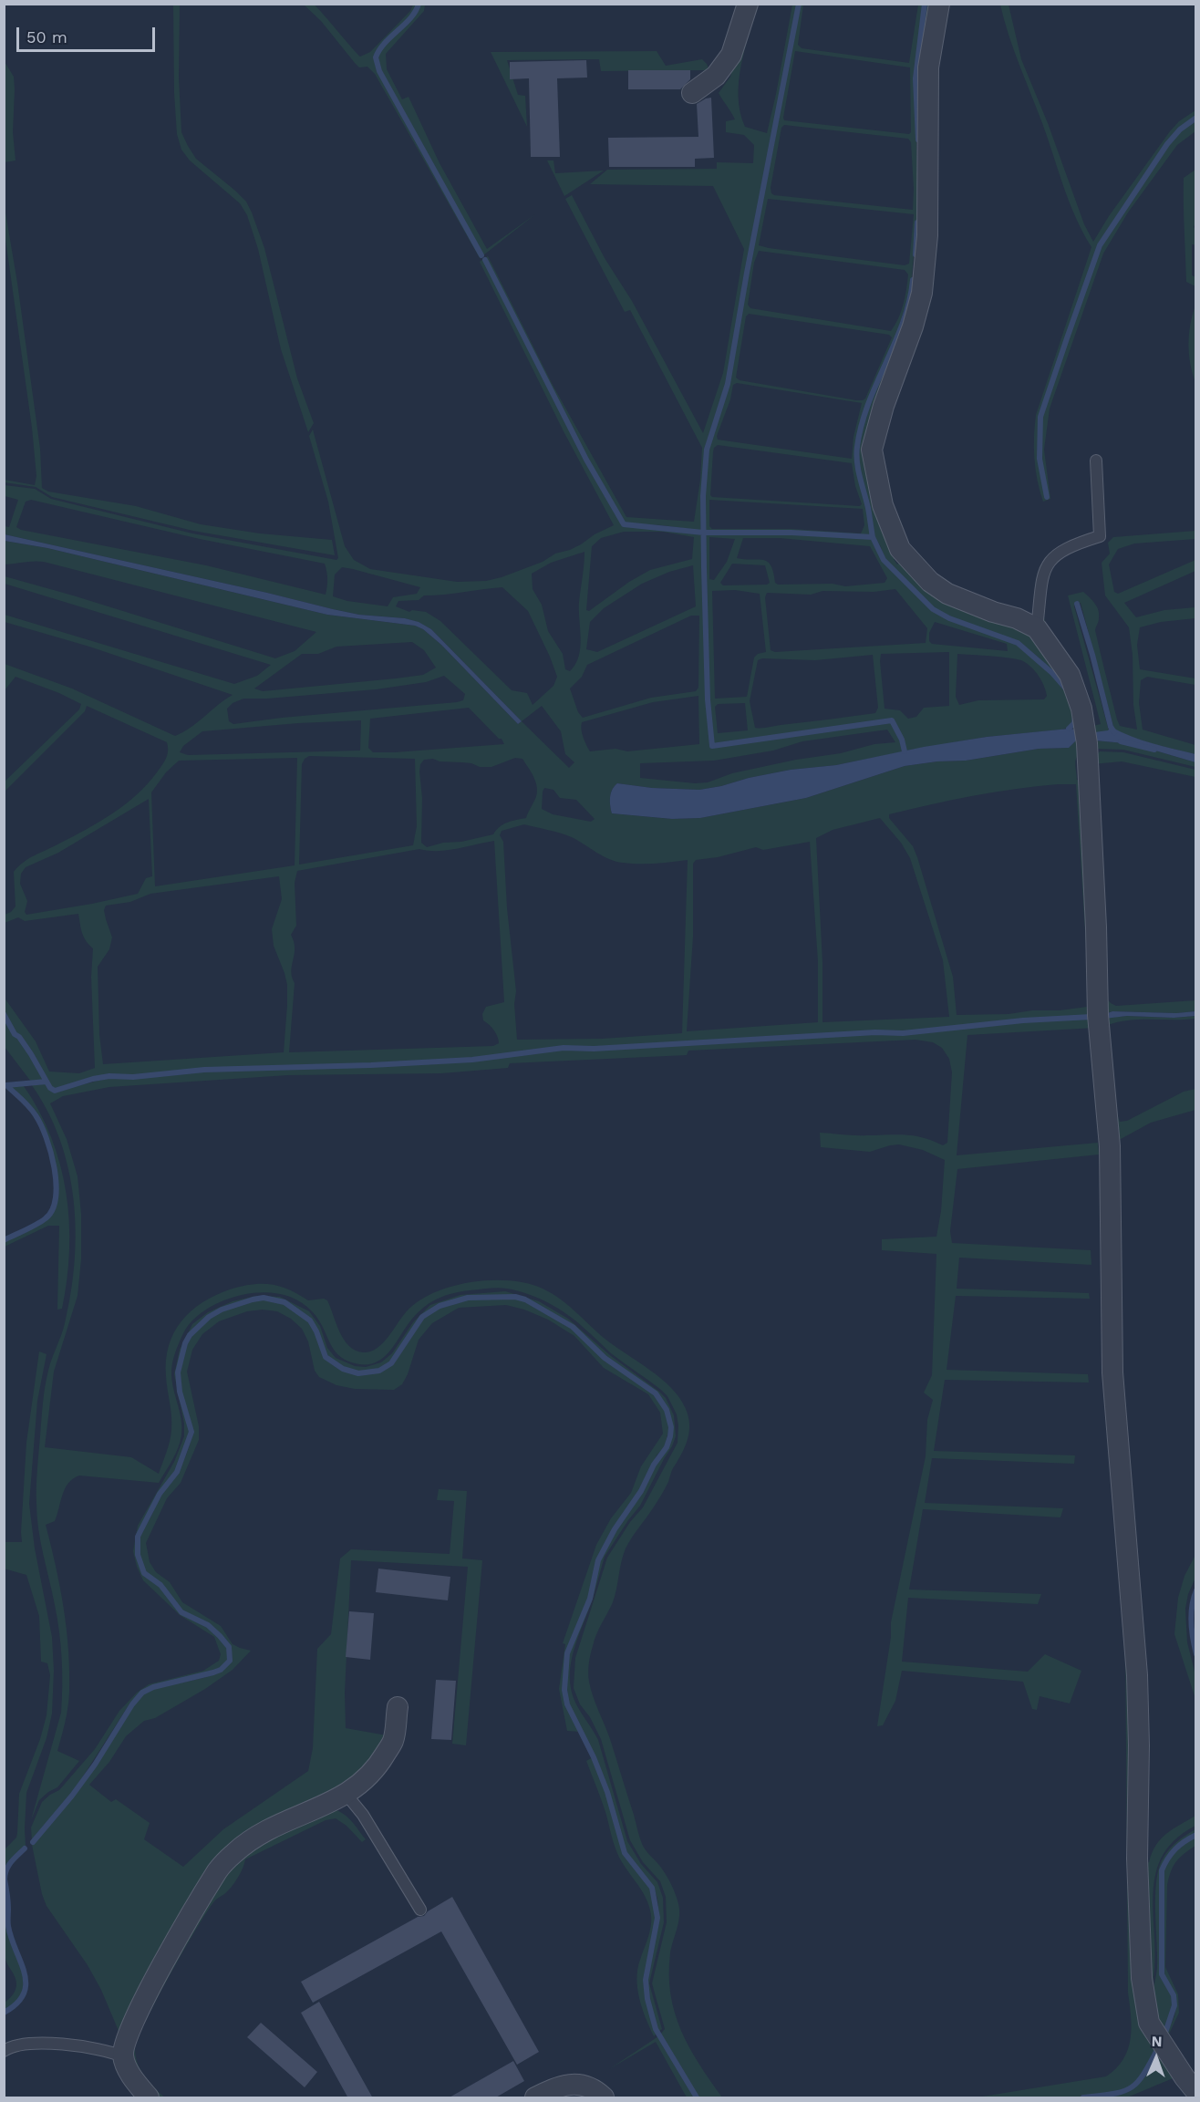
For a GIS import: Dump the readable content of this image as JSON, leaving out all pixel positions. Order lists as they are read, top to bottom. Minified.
{"scale_bar":"50 m","north":"top"}
